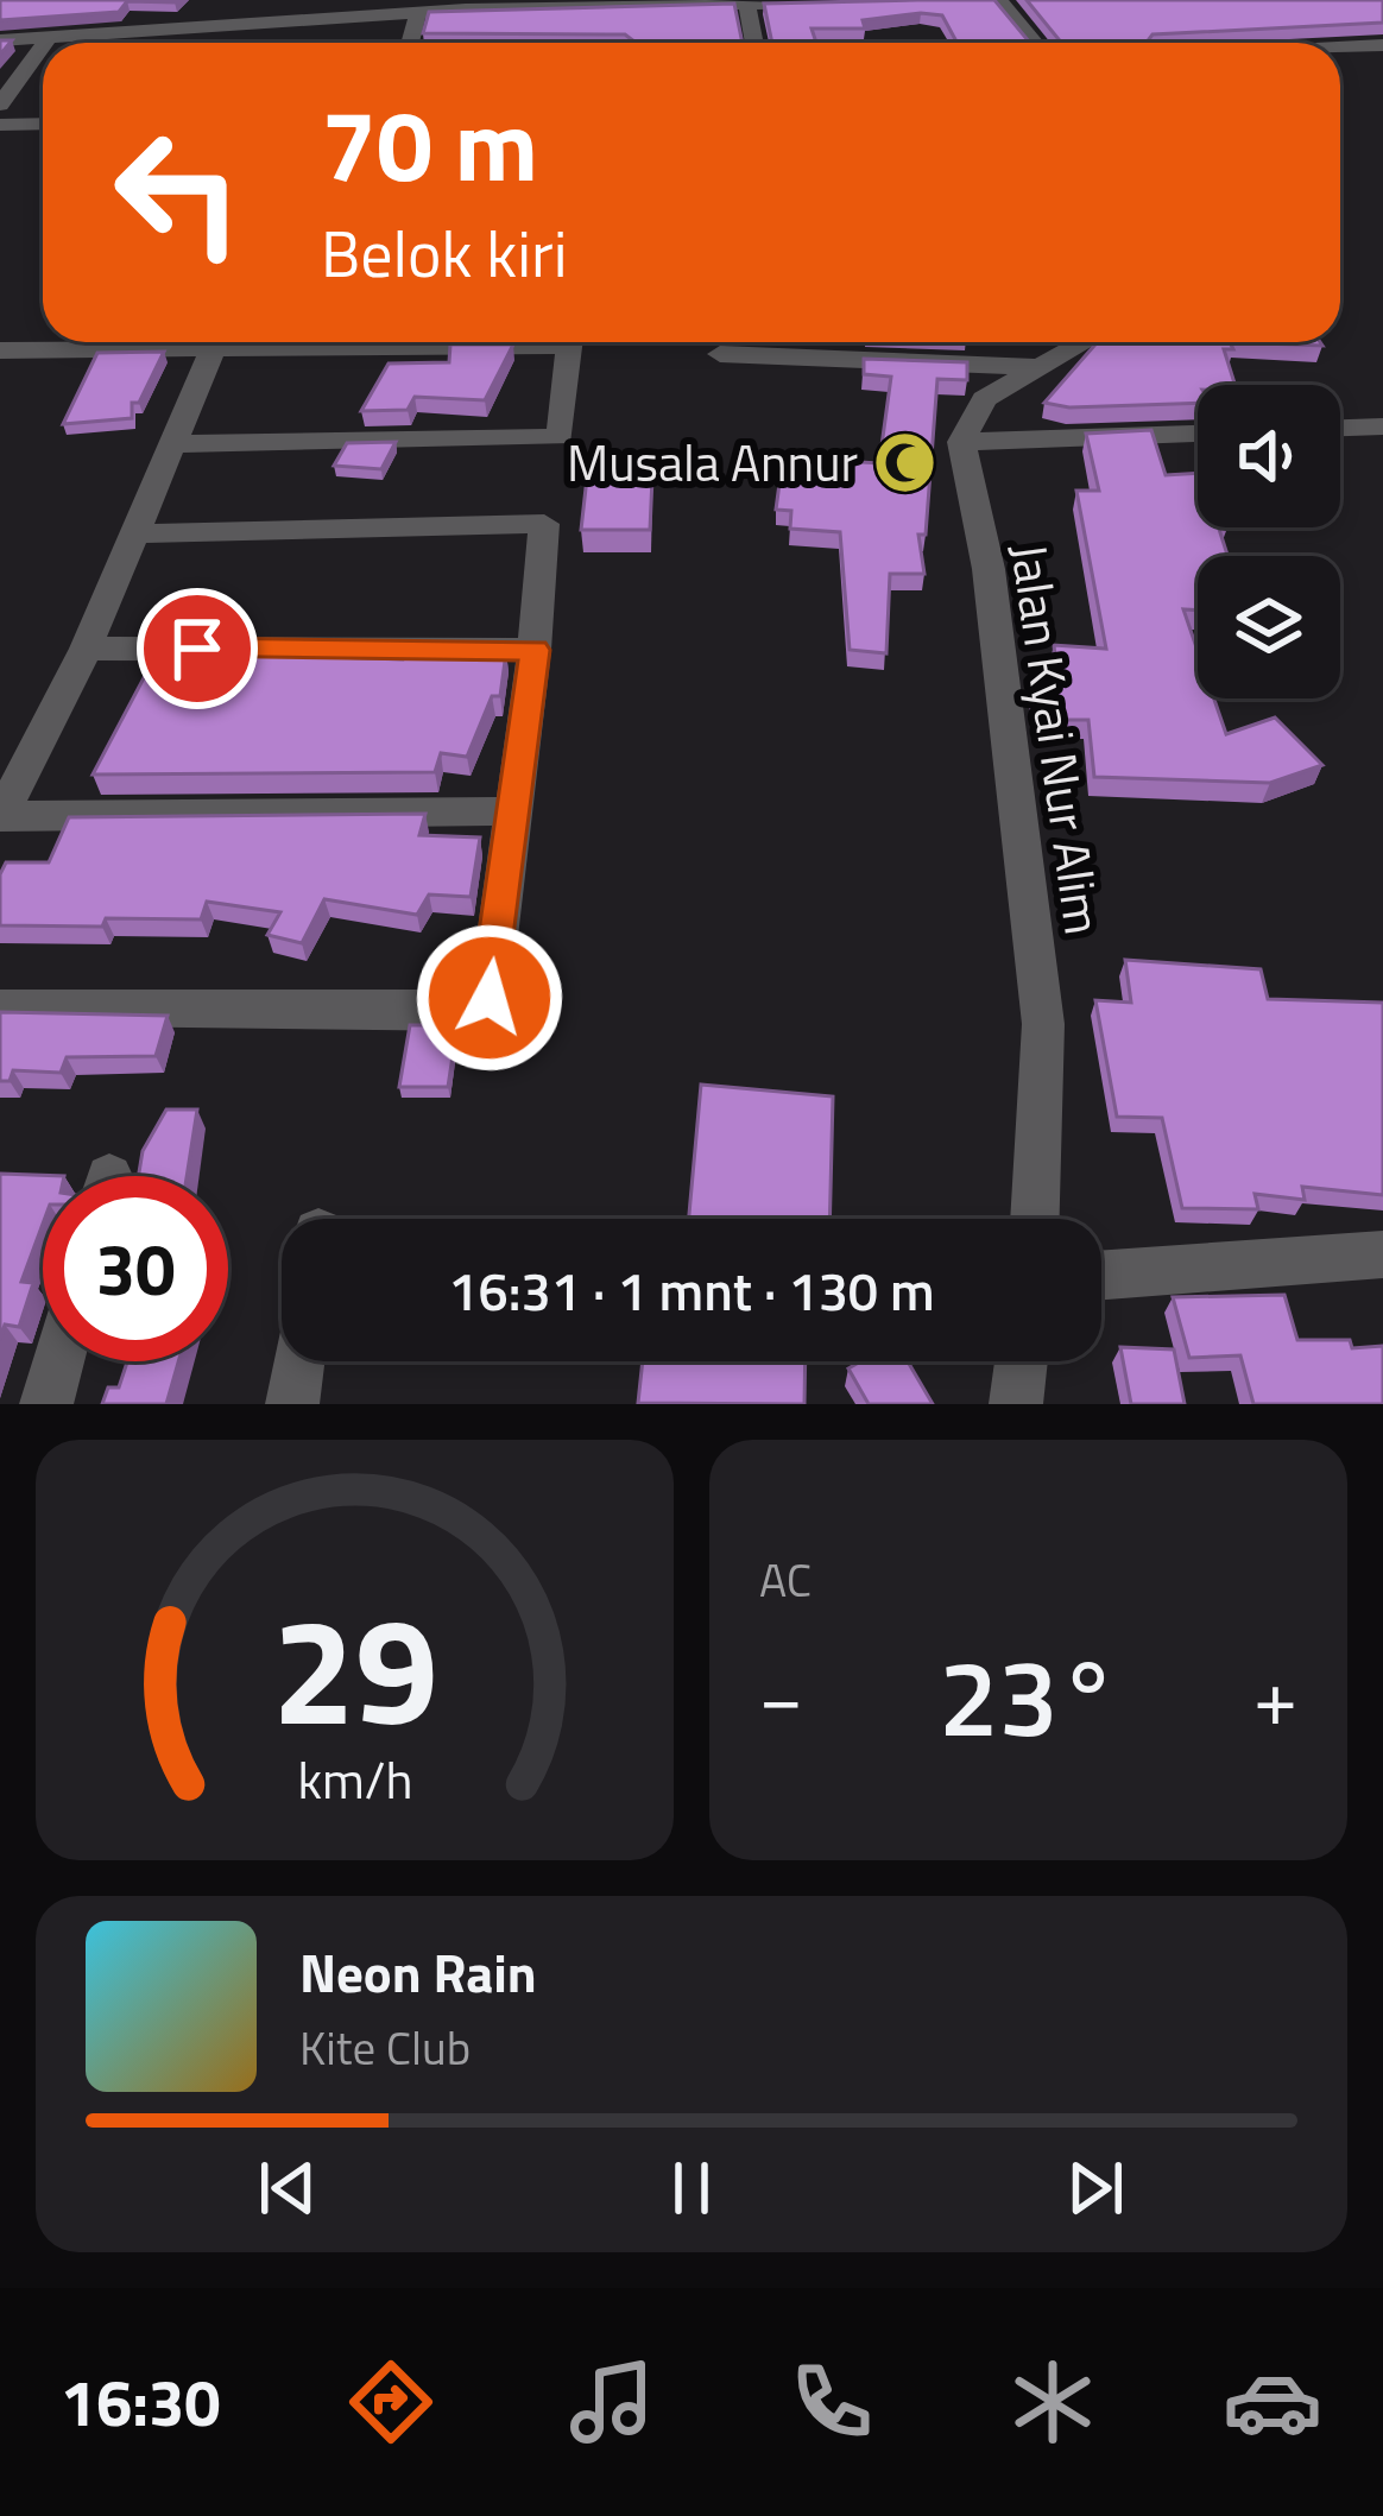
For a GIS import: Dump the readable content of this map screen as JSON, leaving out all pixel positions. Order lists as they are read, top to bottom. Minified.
{"streets":{"street":["Jalan Kyai Nur Alim"]},"places":{"mosque":["Musala Annur"]},"page":{"turn":["70 m","Belok kiri"],"limit":"30","trip":"16:31 · 1 mnt · 130 m","tile":"AC","heat":["−","23°","+"],"song":["Neon Rain","Kite Club"],"tabs":"16:30","gauge":["29","km/h"]}}
